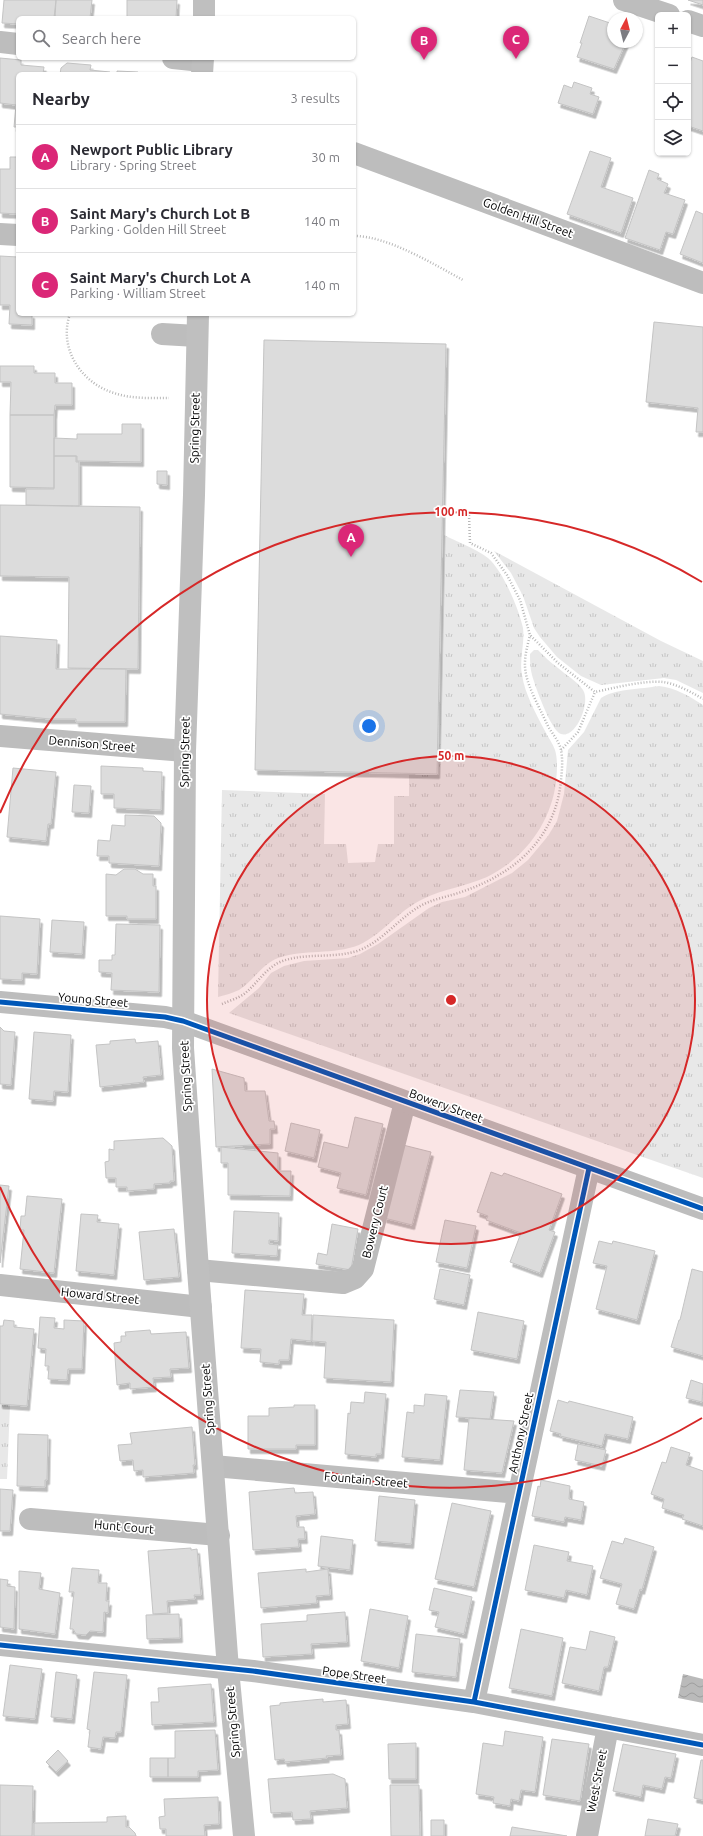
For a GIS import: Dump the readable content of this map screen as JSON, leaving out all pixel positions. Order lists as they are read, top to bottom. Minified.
{"streets":{"main road":["Spring Street"],"street":["Golden Hill Street","Dennison Street","Young Street","Bowery Street","Bowery Court","Howard Street","Anthony Street","Fountain Street","Hunt Court","Pope Street","West Street"]},"crossings":[["Spring Street","Dennison Street"],["Spring Street","Young Street"],["Spring Street","Bowery Street"],["Spring Street","Bowery Court"],["Spring Street","Howard Street"],["Spring Street","Fountain Street"],["Spring Street","Hunt Court"],["Spring Street","Pope Street"],["Young Street","Bowery Street"],["Bowery Street","Bowery Court"],["Bowery Street","Anthony Street"],["Anthony Street","Fountain Street"],["Anthony Street","Pope Street"],["Pope Street","West Street"]],"north":"top","page":{"map_buttons":["+","−"],"search":"Search here","pins":["C","B","A"],"heading":["Nearby","3 results"],"list":[{"mark":"A","name":"Newport Public Library","note":"Library · Spring Street","value":"30 m"},{"mark":"B","name":"Saint Mary's Church Lot B","note":"Parking · Golden Hill Street","value":"140 m"},{"mark":"C","name":"Saint Mary's Church Lot A","note":"Parking · William Street","value":"140 m"}]},"rings":["100 m","50 m"]}
